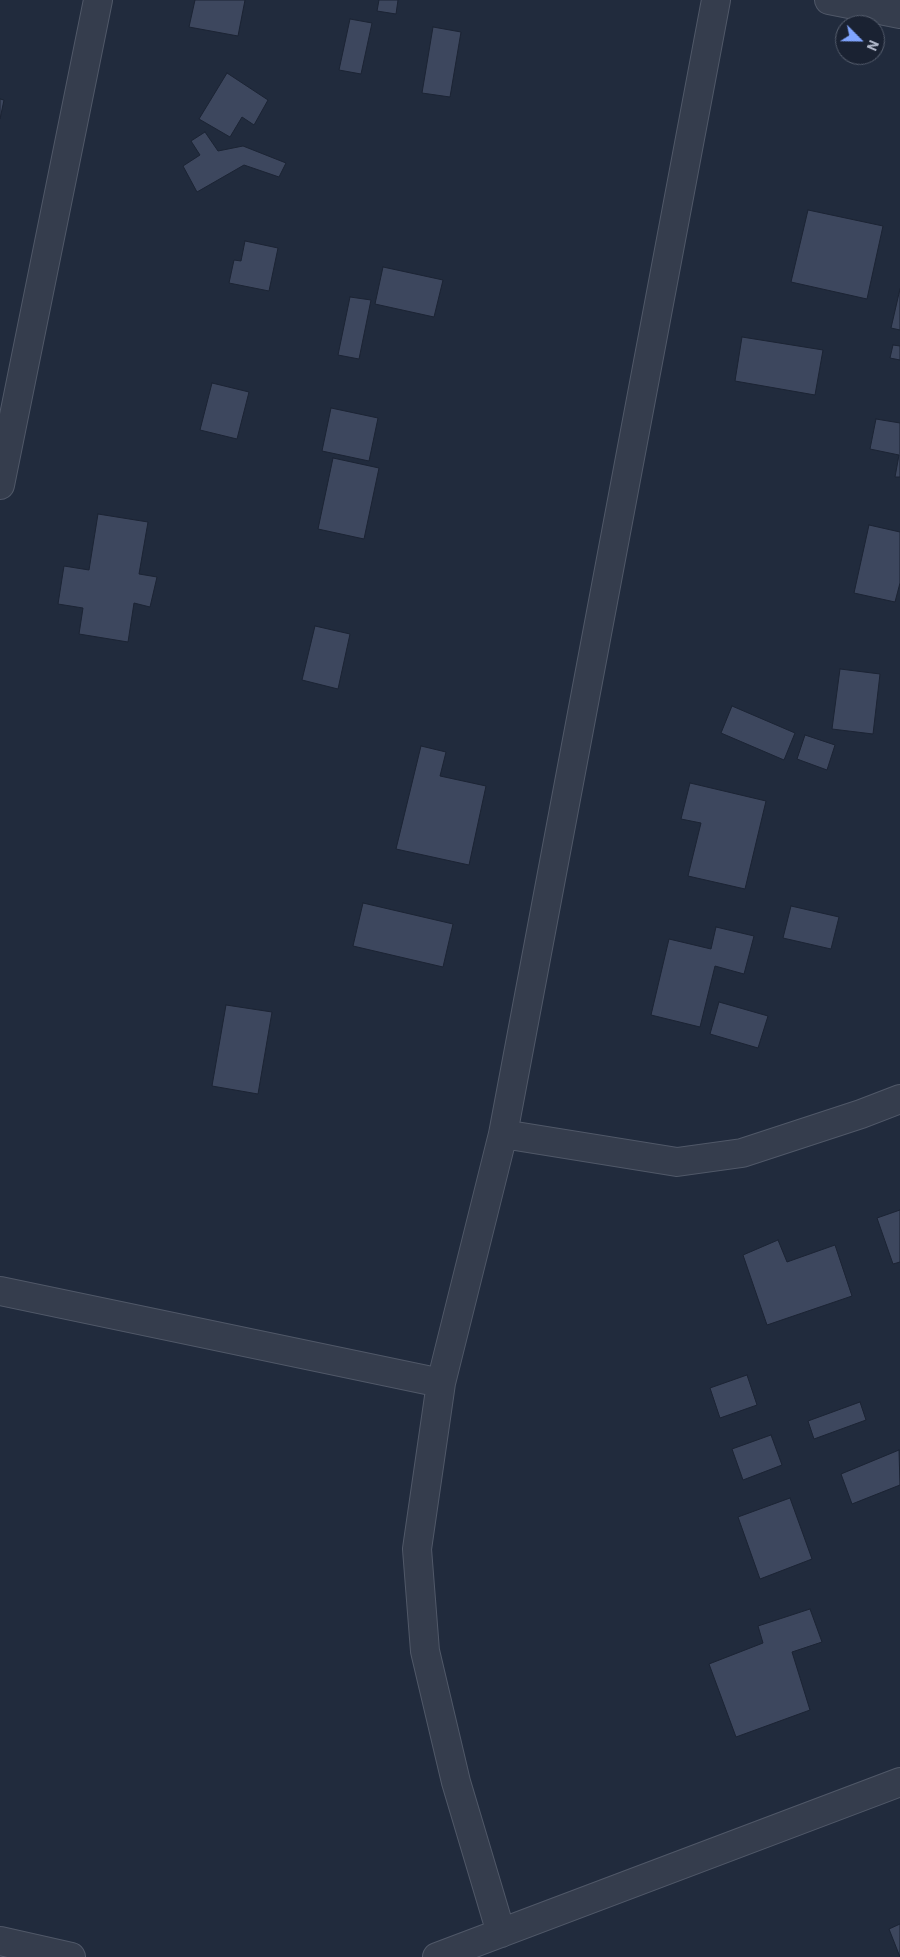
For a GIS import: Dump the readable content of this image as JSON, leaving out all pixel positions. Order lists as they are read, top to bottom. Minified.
{"north":"bottom right"}
